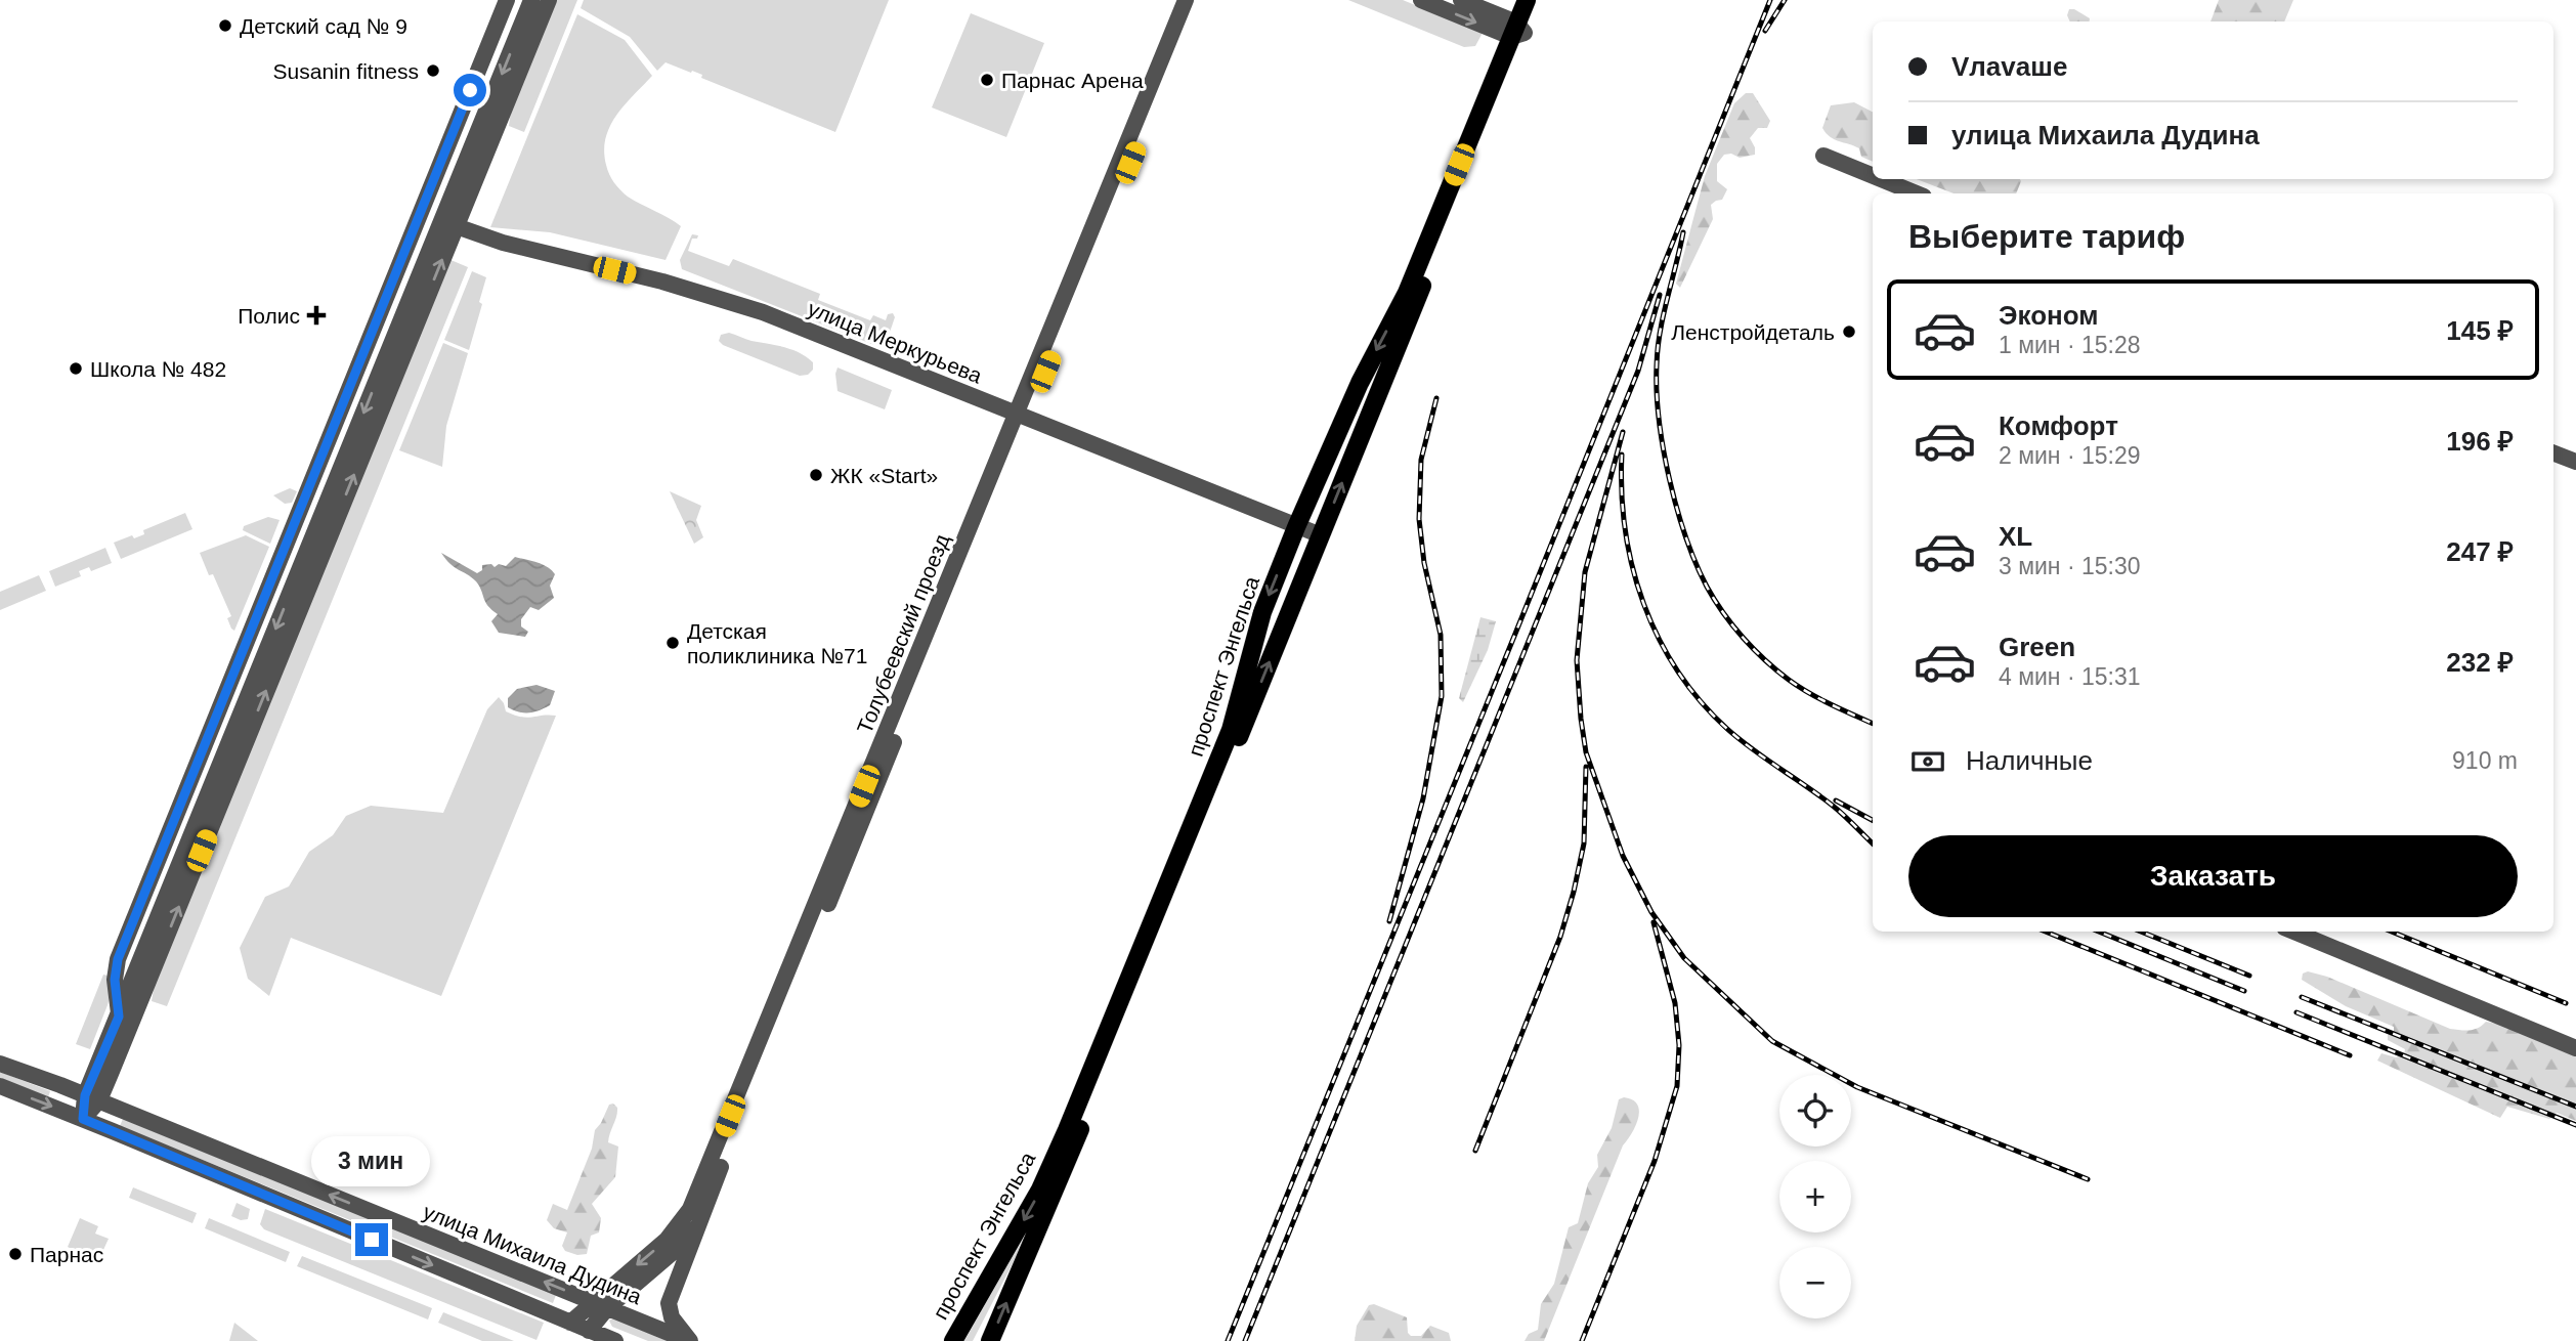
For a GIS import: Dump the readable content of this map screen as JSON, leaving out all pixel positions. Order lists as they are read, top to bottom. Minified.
{"streets":{"main road":["проспект Энгельса"],"street":["улица Меркурьева","Толубеевский проезд","улица Михаила Дудина"]},"crossings":[["улица Меркурьева","Толубеевский проезд"],["улица Меркурьева","проспект Энгельса"],["Толубеевский проезд","улица Михаила Дудина"]],"places":{"other":["Детский сад № 9","Susanin fitness","Парнас Арена","Ленстройдеталь","Школа № 482","ЖК «Start»","Детская поликлиника №71","Парнас"],"health":["Полис"]},"page":{"banner":["Vлаvаше","улица Михаила Дудина"],"heading":"Выберите тариф","list":[{"name":"Эконом","note":"1 мин · 15:28","value":"145 ₽"},{"name":"Комфорт","note":"2 мин · 15:29","value":"196 ₽"},{"name":"XL","note":"3 мин · 15:30","value":"247 ₽"},{"name":"Green","note":"4 мин · 15:31","value":"232 ₽"}],"pay":["Наличные","910 m"],"buttons":"Заказать","map_buttons":["+","−"],"bubble":"3 мин"}}
